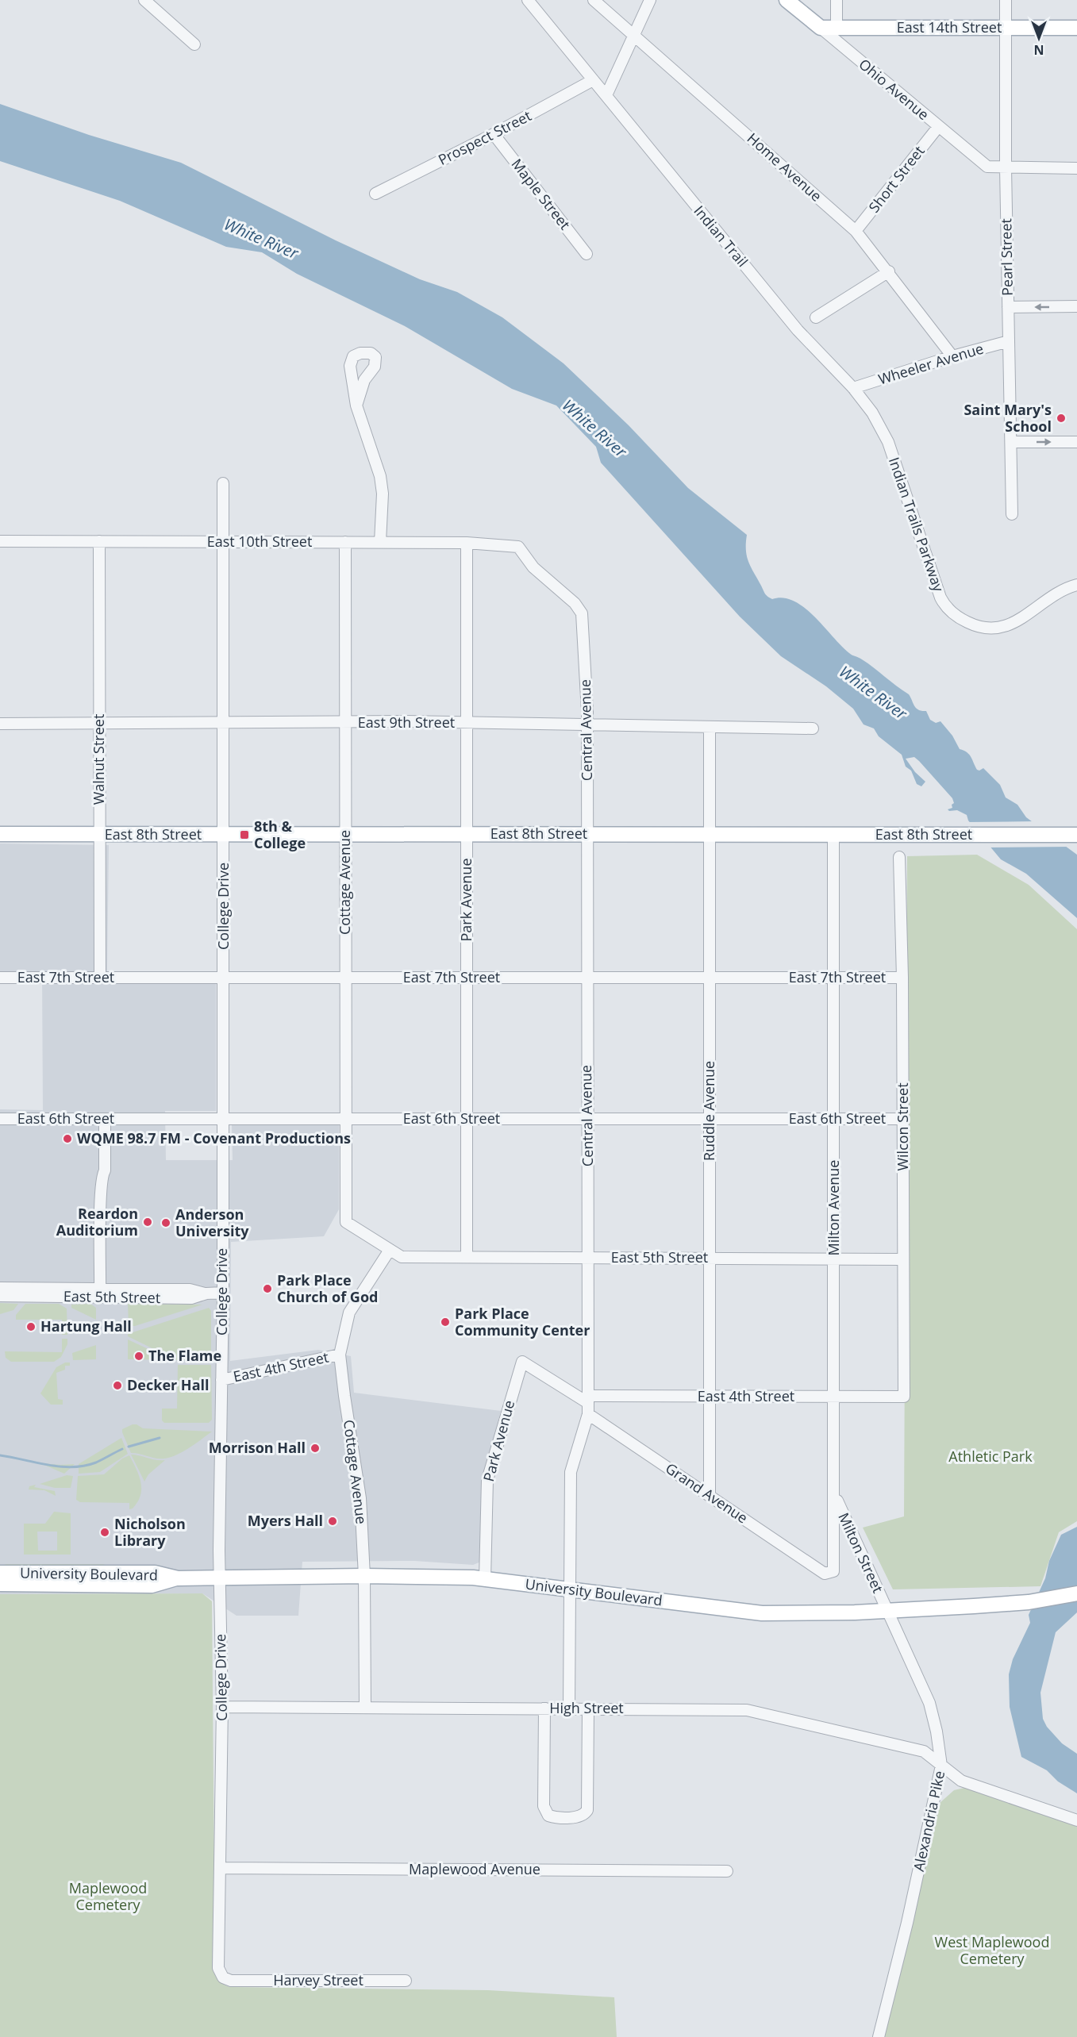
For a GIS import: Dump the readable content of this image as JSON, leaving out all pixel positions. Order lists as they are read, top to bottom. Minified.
{"streets":{"main road":["East 14th Street","Ohio Avenue","East 8th Street","University Boulevard"],"street":["Prospect Street","Home Avenue","Short Street","Maple Street","Indian Trail","Pearl Street","Wheeler Avenue","Indian Trails Parkway","East 10th Street","East 9th Street","Central Avenue","Walnut Street","Cottage Avenue","Park Avenue","College Drive","East 7th Street","Ruddle Avenue","East 6th Street","Wilcon Street","Milton Avenue","East 5th Street","East 4th Street","Grand Avenue","Milton Street","High Street","Alexandria Pike","Maplewood Avenue","Harvey Street"]},"crossings":[["East 14th Street","Ohio Avenue"],["East 14th Street","Pearl Street"],["Ohio Avenue","Short Street"],["Ohio Avenue","Pearl Street"],["Prospect Street","Maple Street"],["Prospect Street","Indian Trail"],["Home Avenue","Short Street"],["Home Avenue","Wheeler Avenue"],["Indian Trail","Wheeler Avenue"],["Indian Trail","Indian Trails Parkway"],["Pearl Street","Wheeler Avenue"],["Wheeler Avenue","Indian Trails Parkway"],["East 10th Street","Central Avenue"],["East 10th Street","Walnut Street"],["East 10th Street","Cottage Avenue"],["East 10th Street","Park Avenue"],["East 10th Street","College Drive"],["East 9th Street","Central Avenue"],["East 9th Street","Walnut Street"],["East 9th Street","Cottage Avenue"],["East 9th Street","Park Avenue"],["East 9th Street","College Drive"],["East 9th Street","Ruddle Avenue"],["Central Avenue","East 8th Street"],["Central Avenue","East 7th Street"],["Central Avenue","East 6th Street"],["Central Avenue","East 5th Street"],["Central Avenue","East 4th Street"],["Central Avenue","Grand Avenue"],["Central Avenue","University Boulevard"],["Central Avenue","High Street"],["Walnut Street","East 8th Street"],["Walnut Street","East 7th Street"],["East 8th Street","Cottage Avenue"],["East 8th Street","Park Avenue"],["East 8th Street","College Drive"],["East 8th Street","Ruddle Avenue"],["East 8th Street","Milton Avenue"],["Cottage Avenue","East 7th Street"],["Cottage Avenue","East 6th Street"],["Cottage Avenue","East 5th Street"],["Cottage Avenue","East 4th Street"],["Cottage Avenue","University Boulevard"],["Cottage Avenue","High Street"],["Park Avenue","East 7th Street"],["Park Avenue","East 6th Street"],["Park Avenue","East 5th Street"],["Park Avenue","Grand Avenue"],["Park Avenue","University Boulevard"],["College Drive","East 7th Street"],["College Drive","East 6th Street"],["College Drive","East 5th Street"],["College Drive","East 4th Street"],["College Drive","University Boulevard"],["College Drive","High Street"],["College Drive","Maplewood Avenue"],["College Drive","Harvey Street"],["East 7th Street","Ruddle Avenue"],["East 7th Street","Wilcon Street"],["East 7th Street","Milton Avenue"],["Ruddle Avenue","East 6th Street"],["Ruddle Avenue","East 5th Street"],["Ruddle Avenue","East 4th Street"],["Ruddle Avenue","Grand Avenue"],["East 6th Street","Wilcon Street"],["East 6th Street","Milton Avenue"],["Wilcon Street","East 5th Street"],["Wilcon Street","East 4th Street"],["Milton Avenue","East 5th Street"],["Milton Avenue","East 4th Street"],["Milton Avenue","Grand Avenue"],["Milton Avenue","Milton Street"],["East 4th Street","Grand Avenue"],["Milton Street","University Boulevard"],["Milton Street","Alexandria Pike"],["University Boulevard","Alexandria Pike"],["High Street","Alexandria Pike"]],"water":["White River"],"parks":["Athletic Park","Maplewood Cemetery","West Maplewood Cemetery"],"places":{"other":["Saint Mary's School","WQME 98.7 FM - Covenant Productions","Reardon Auditorium","Anderson University","Park Place Church of God","Park Place Community Center","Hartung Hall","The Flame","Decker Hall","Morrison Hall","Myers Hall","Nicholson Library"],"transit":["8th & College"]},"north":"bottom"}
